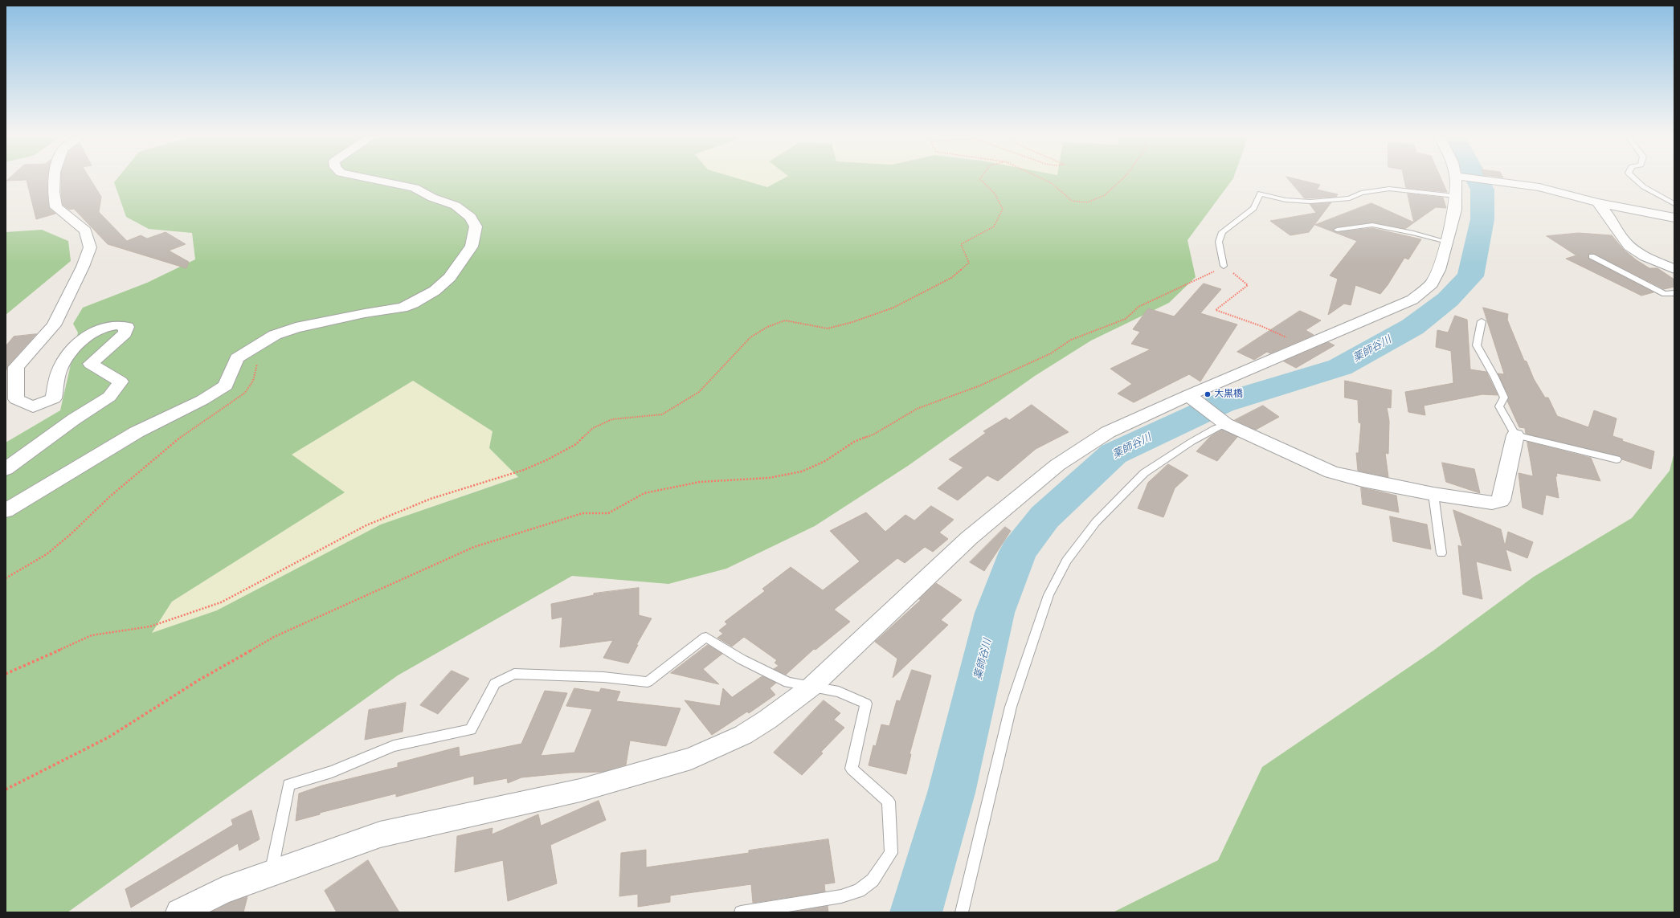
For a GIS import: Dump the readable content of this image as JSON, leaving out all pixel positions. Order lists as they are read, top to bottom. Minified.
{"water":["薬師谷川"],"places":["大黒橋"]}
